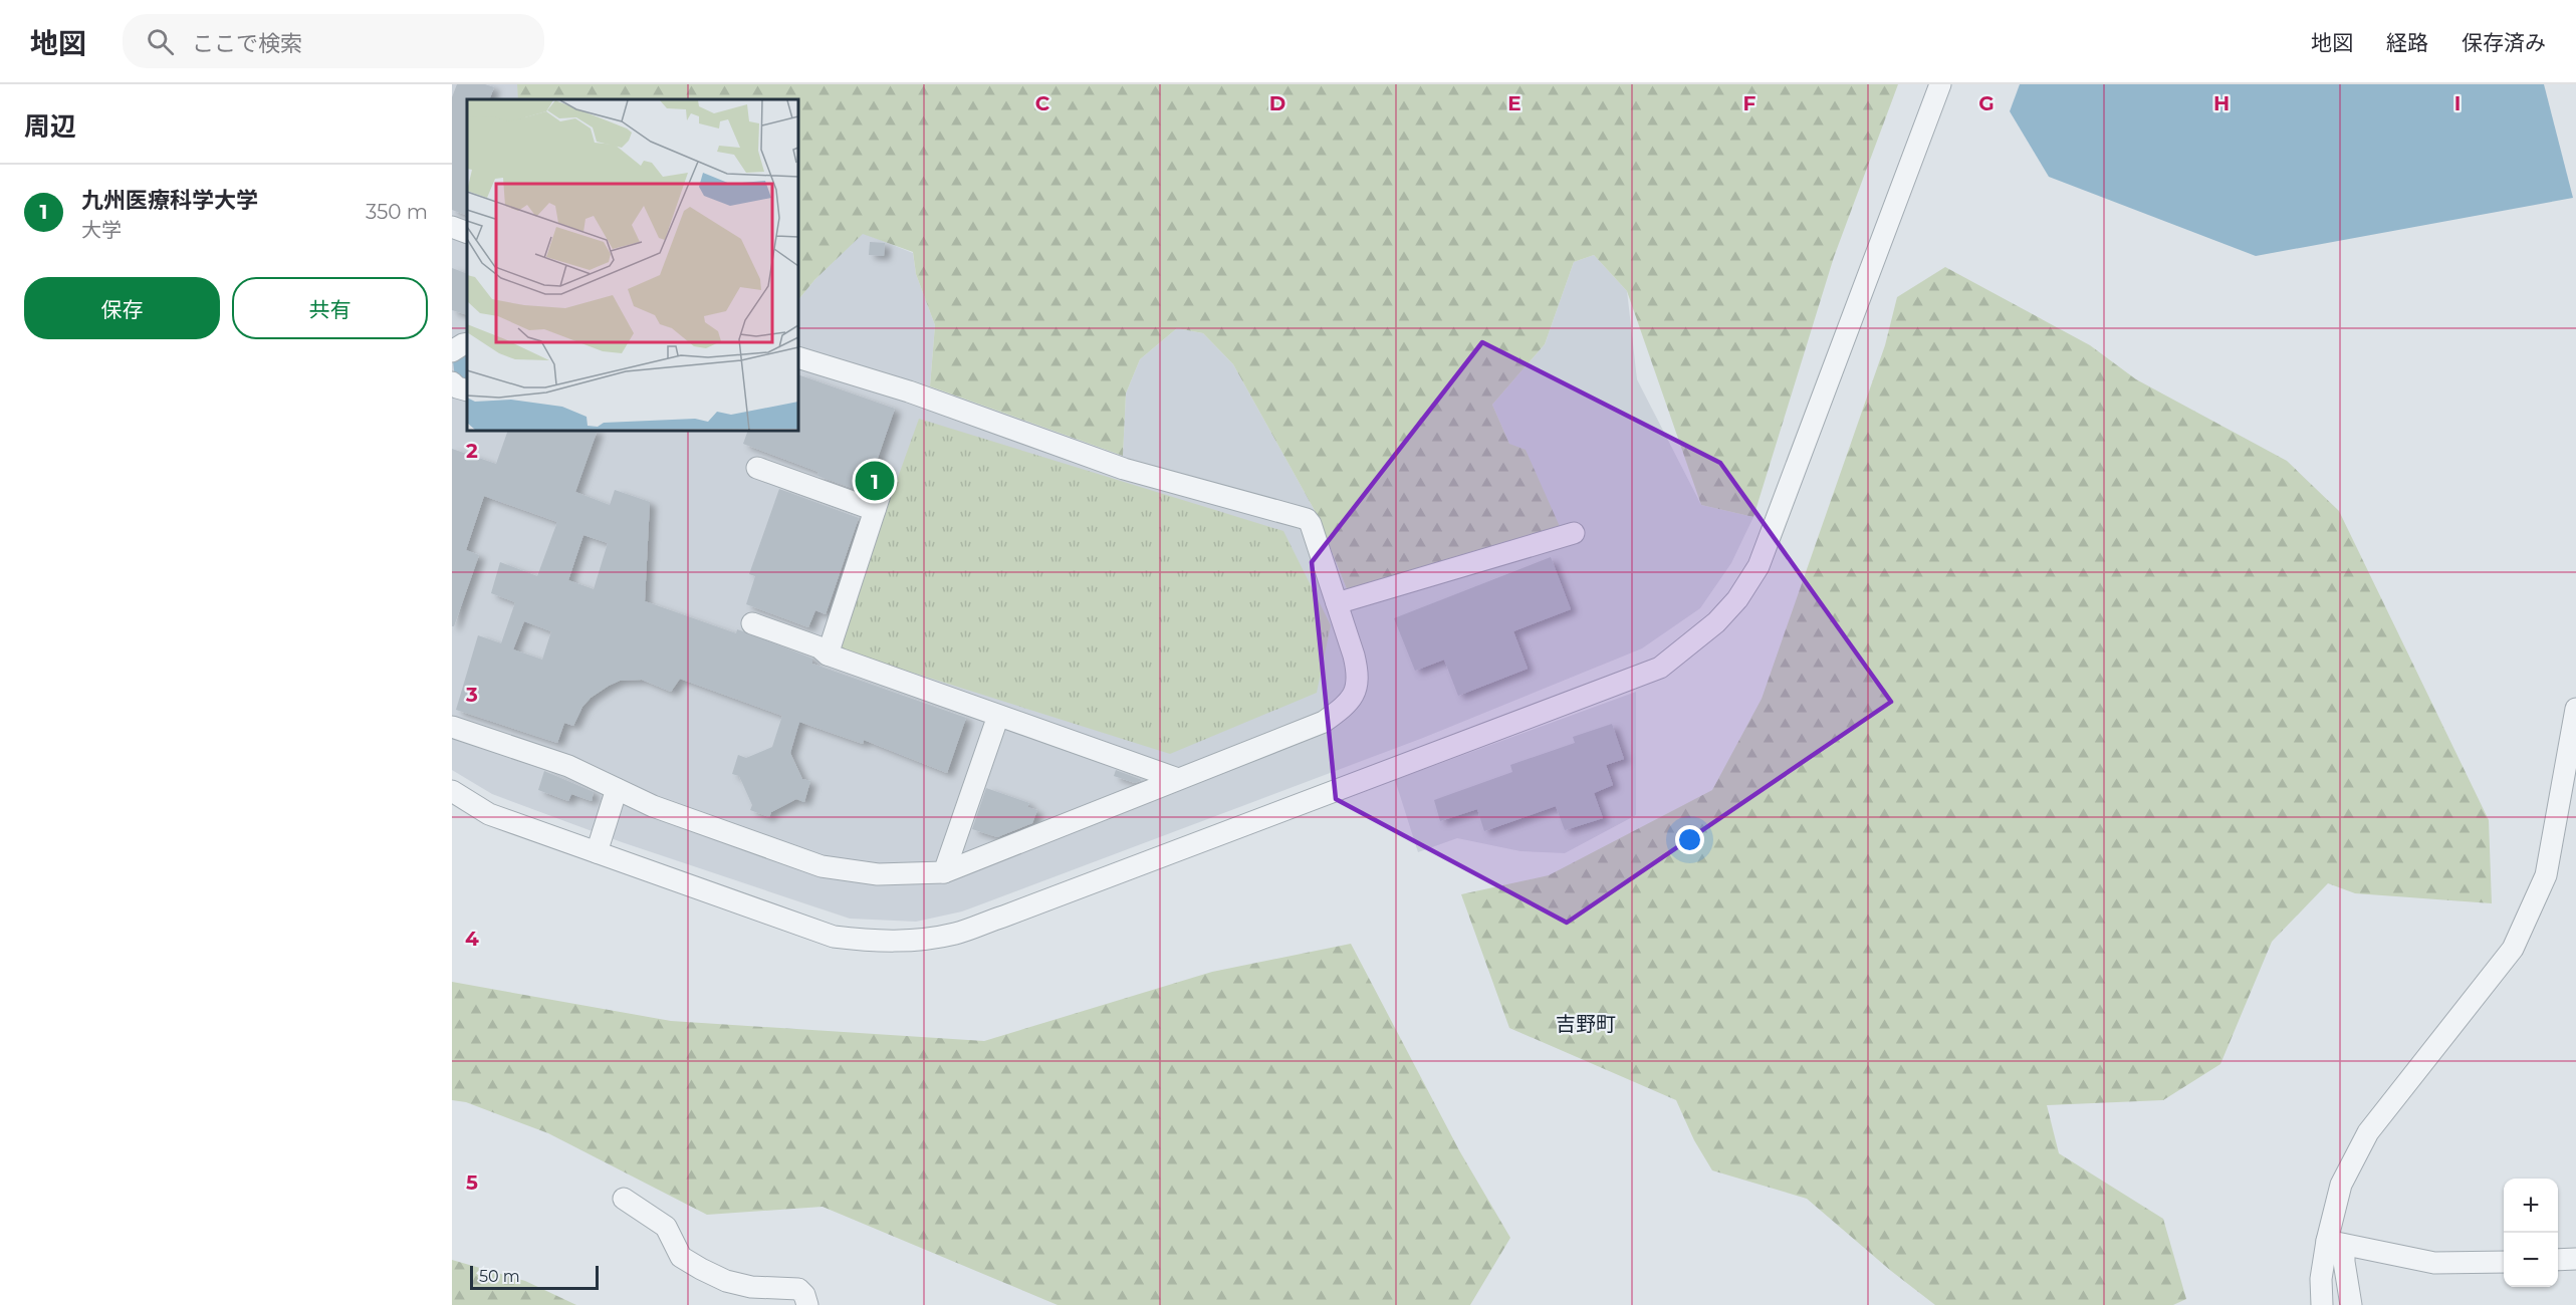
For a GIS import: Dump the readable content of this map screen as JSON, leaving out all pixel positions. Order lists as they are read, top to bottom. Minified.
{"districts":["吉野町"],"scale_bar":"50 m","page":{"header":"地図","search":"ここで検索","nav":["地図","経路","保存済み"],"heading":"周辺","list":[{"mark":"1","name":"九州医療科学大学","note":"大学","value":"350 m"}],"buttons":["保存","共有"],"pins":"1","map_buttons":["+","−"],"scale":"50 m"},"grid":{"columns":["C","D","E","F","G","H","I"],"rows":["2","3","4","5"]}}
